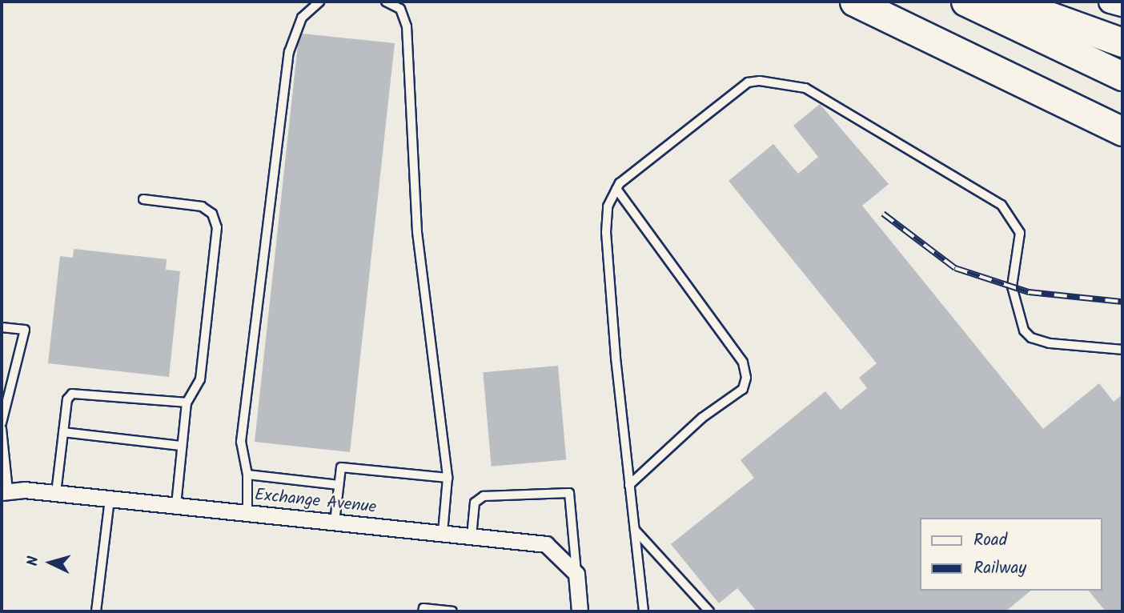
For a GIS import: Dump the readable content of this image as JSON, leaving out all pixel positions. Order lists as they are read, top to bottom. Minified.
{"streets":{"street":["Exchange Avenue"]},"legend":["Road","Railway"],"north":"left"}
